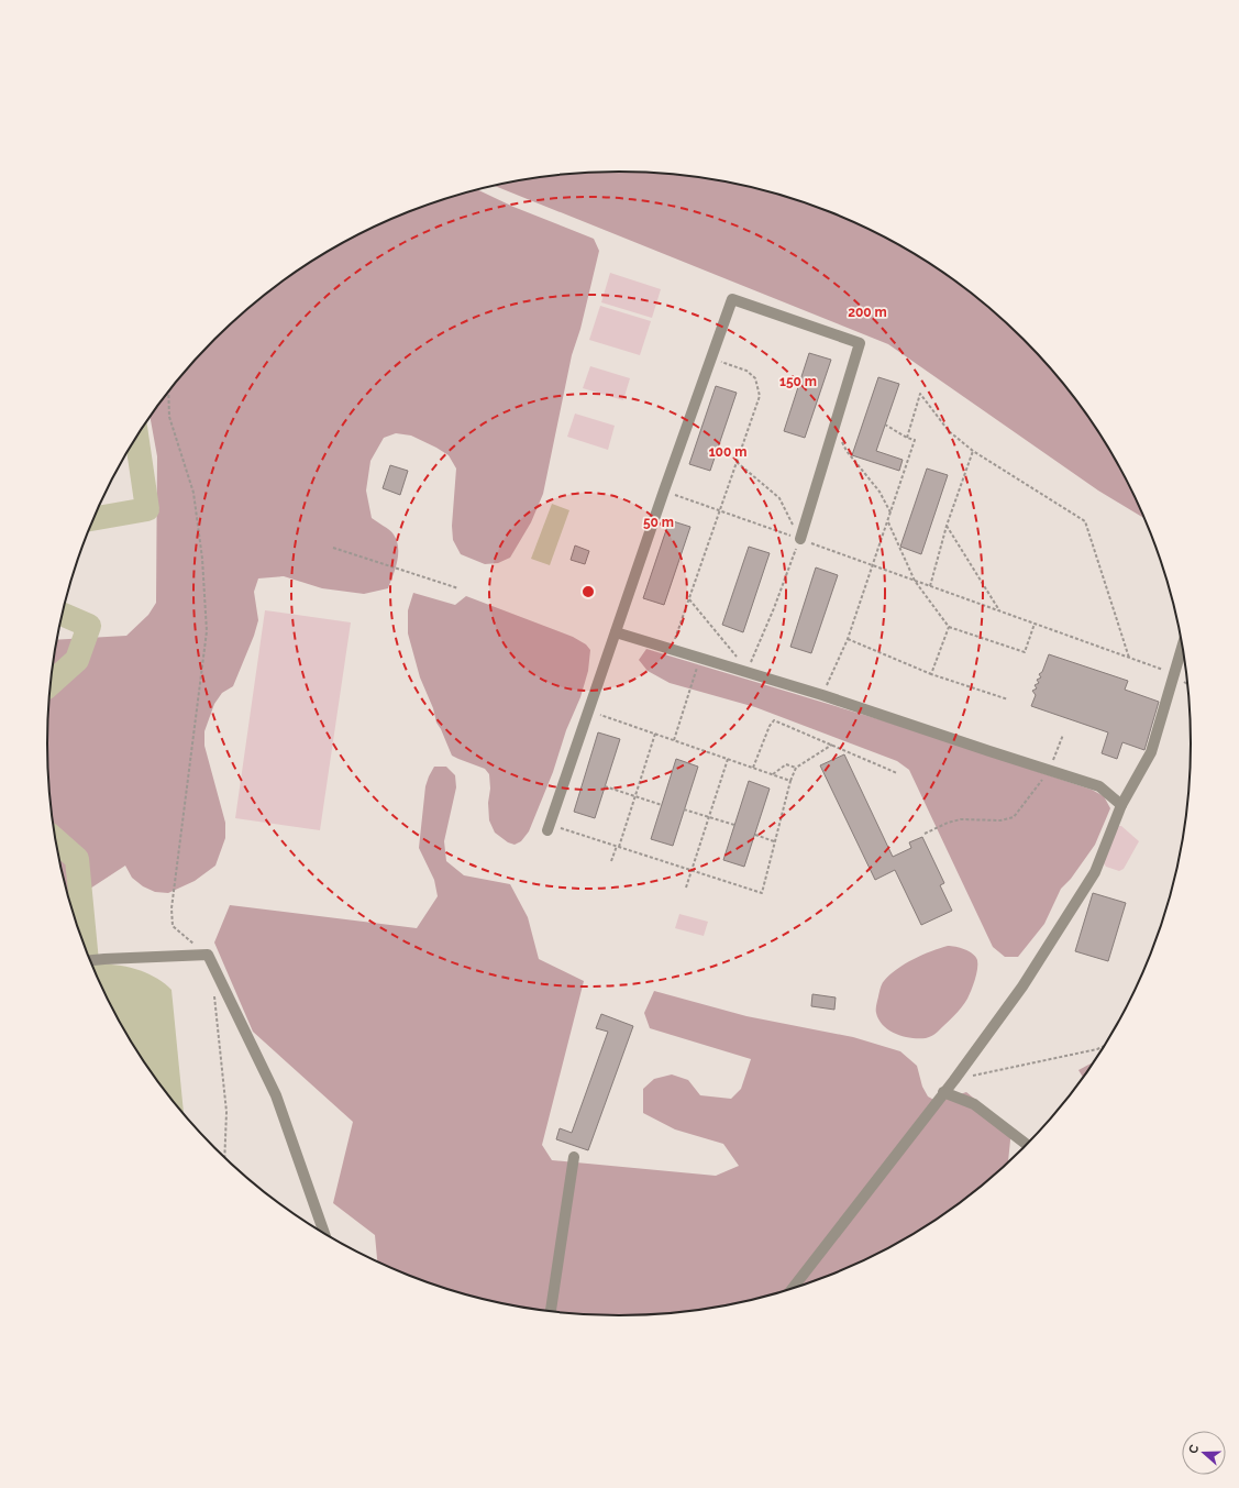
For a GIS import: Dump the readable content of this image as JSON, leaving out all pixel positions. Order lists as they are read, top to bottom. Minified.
{"north":"left","rings":["200 m","150 m","100 m","50 m"]}
